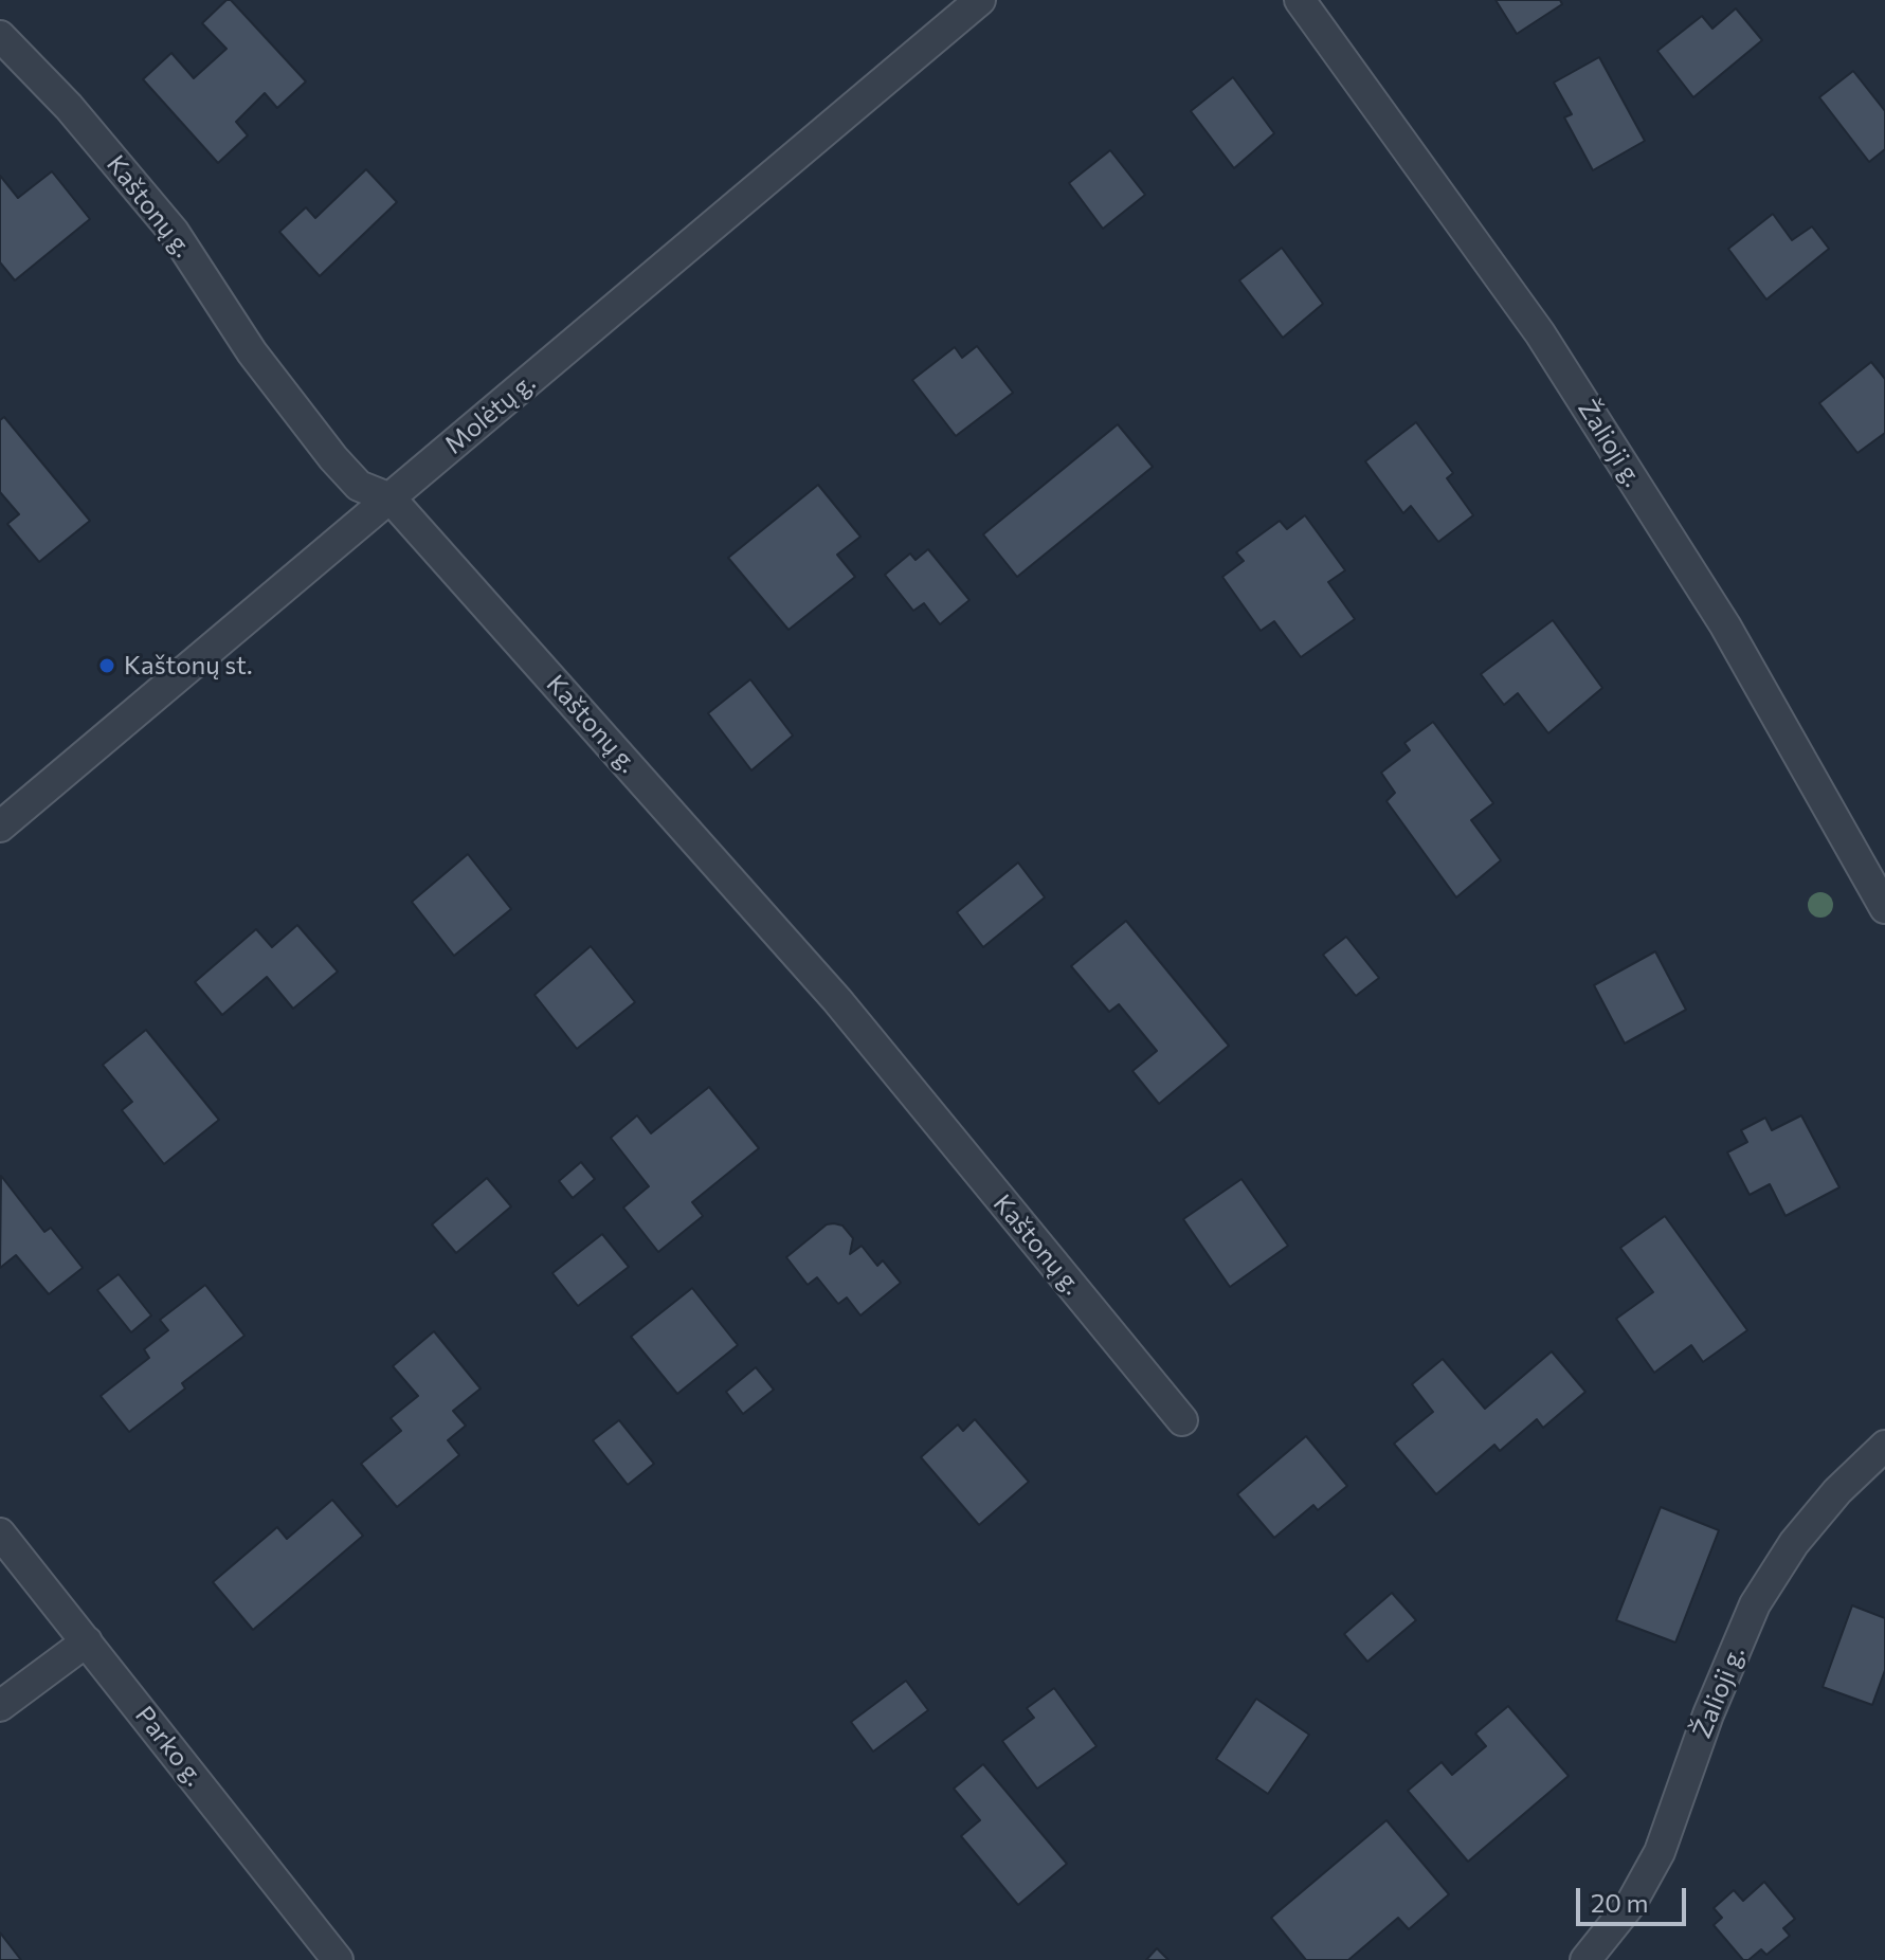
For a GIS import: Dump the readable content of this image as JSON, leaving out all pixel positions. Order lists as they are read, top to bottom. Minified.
{"streets":{"street":["Kaštonų g.","Molėtų g.","Žalioji g.","Parko g."]},"crossings":[["Kaštonų g.","Molėtų g."]],"places":["Kaštonų st."],"scale_bar":"20 m"}
